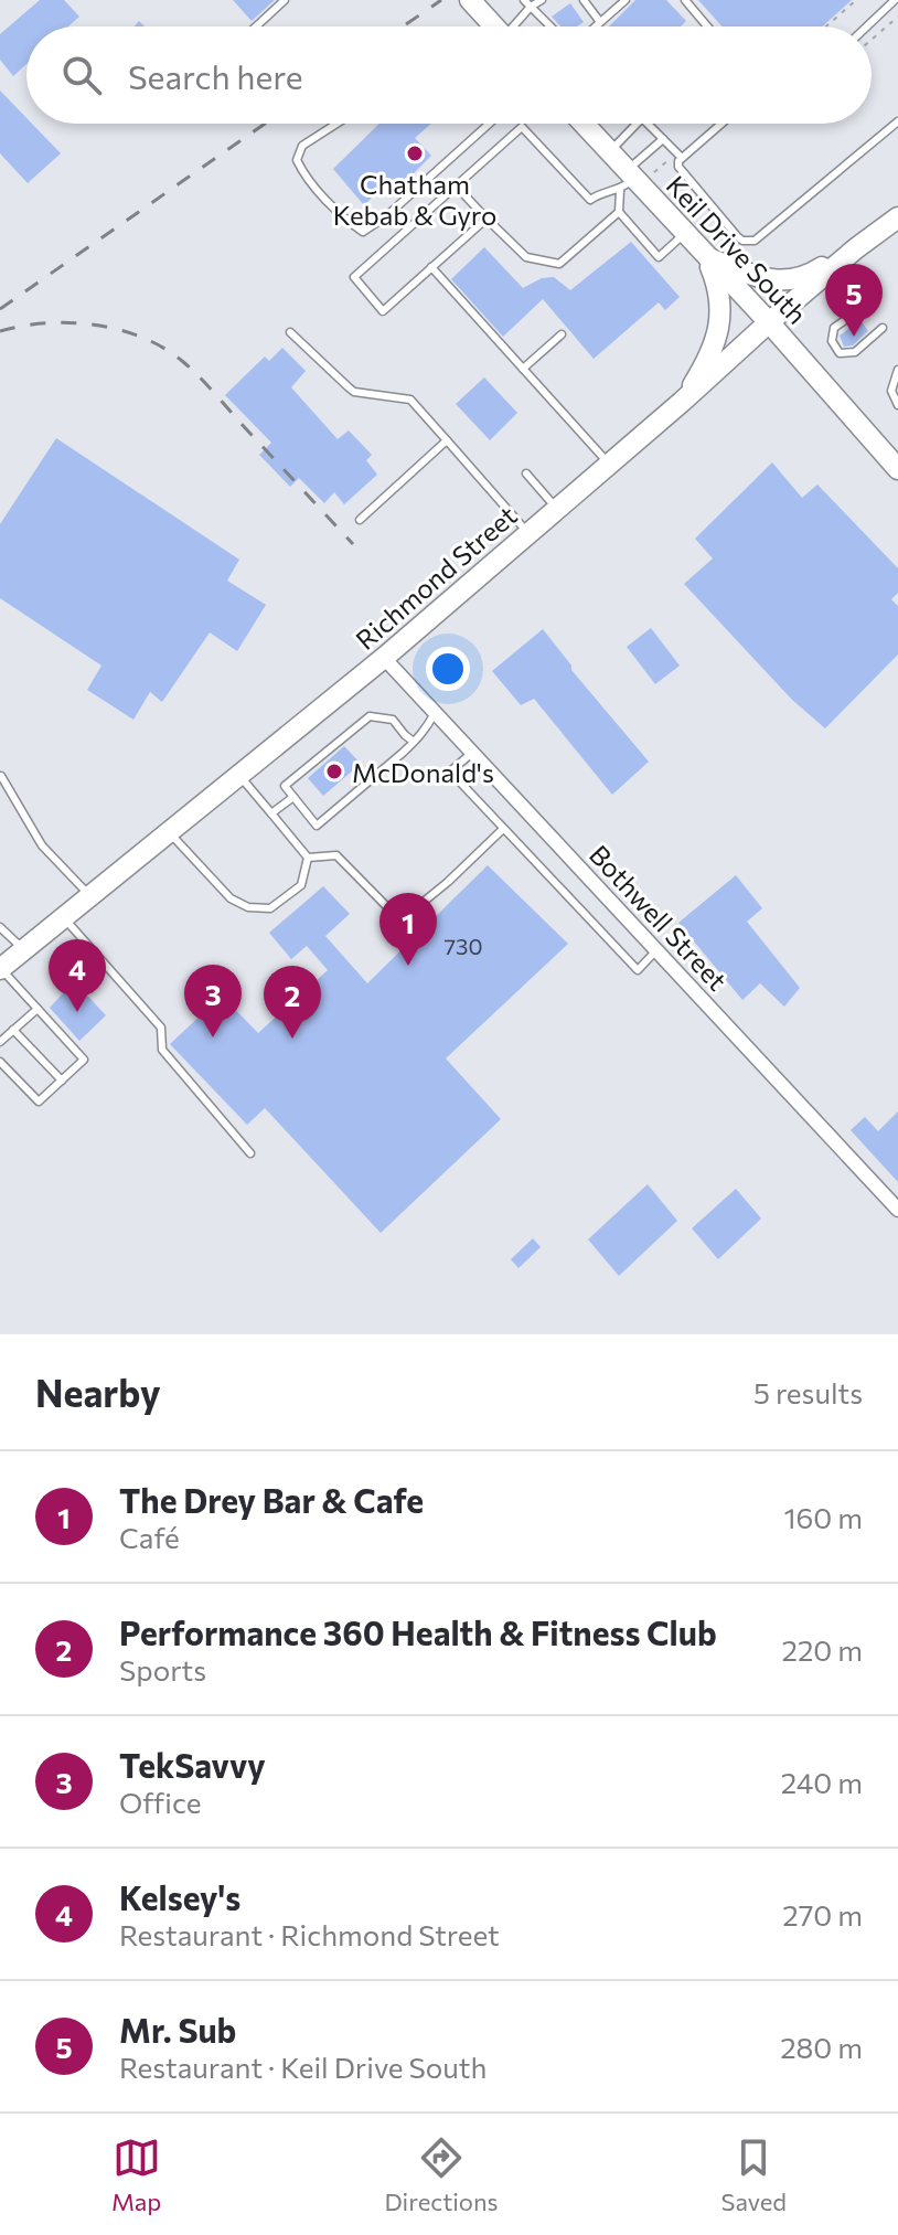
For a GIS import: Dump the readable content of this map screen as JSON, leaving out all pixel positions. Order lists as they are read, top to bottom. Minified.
{"streets":{"main road":["Keil Drive South","Richmond Street"],"street":["Bothwell Street"]},"crossings":[["Keil Drive South","Richmond Street"],["Richmond Street","Bothwell Street"]],"places":["Chatham Kebab & Gyro","McDonald's"],"house_numbers":["730"],"page":{"search":"Search here","pins":["5","1","4","3","2"],"heading":["Nearby","5 results"],"list":[{"mark":"1","name":"The Drey Bar & Cafe","note":"Café","value":"160 m"},{"mark":"2","name":"Performance 360 Health & Fitness Club","note":"Sports","value":"220 m"},{"mark":"3","name":"TekSavvy","note":"Office","value":"240 m"},{"mark":"4","name":"Kelsey's","note":"Restaurant · Richmond Street","value":"270 m"},{"mark":"5","name":"Mr. Sub","note":"Restaurant · Keil Drive South","value":"280 m"}],"nav":["Map","Directions","Saved"]}}
